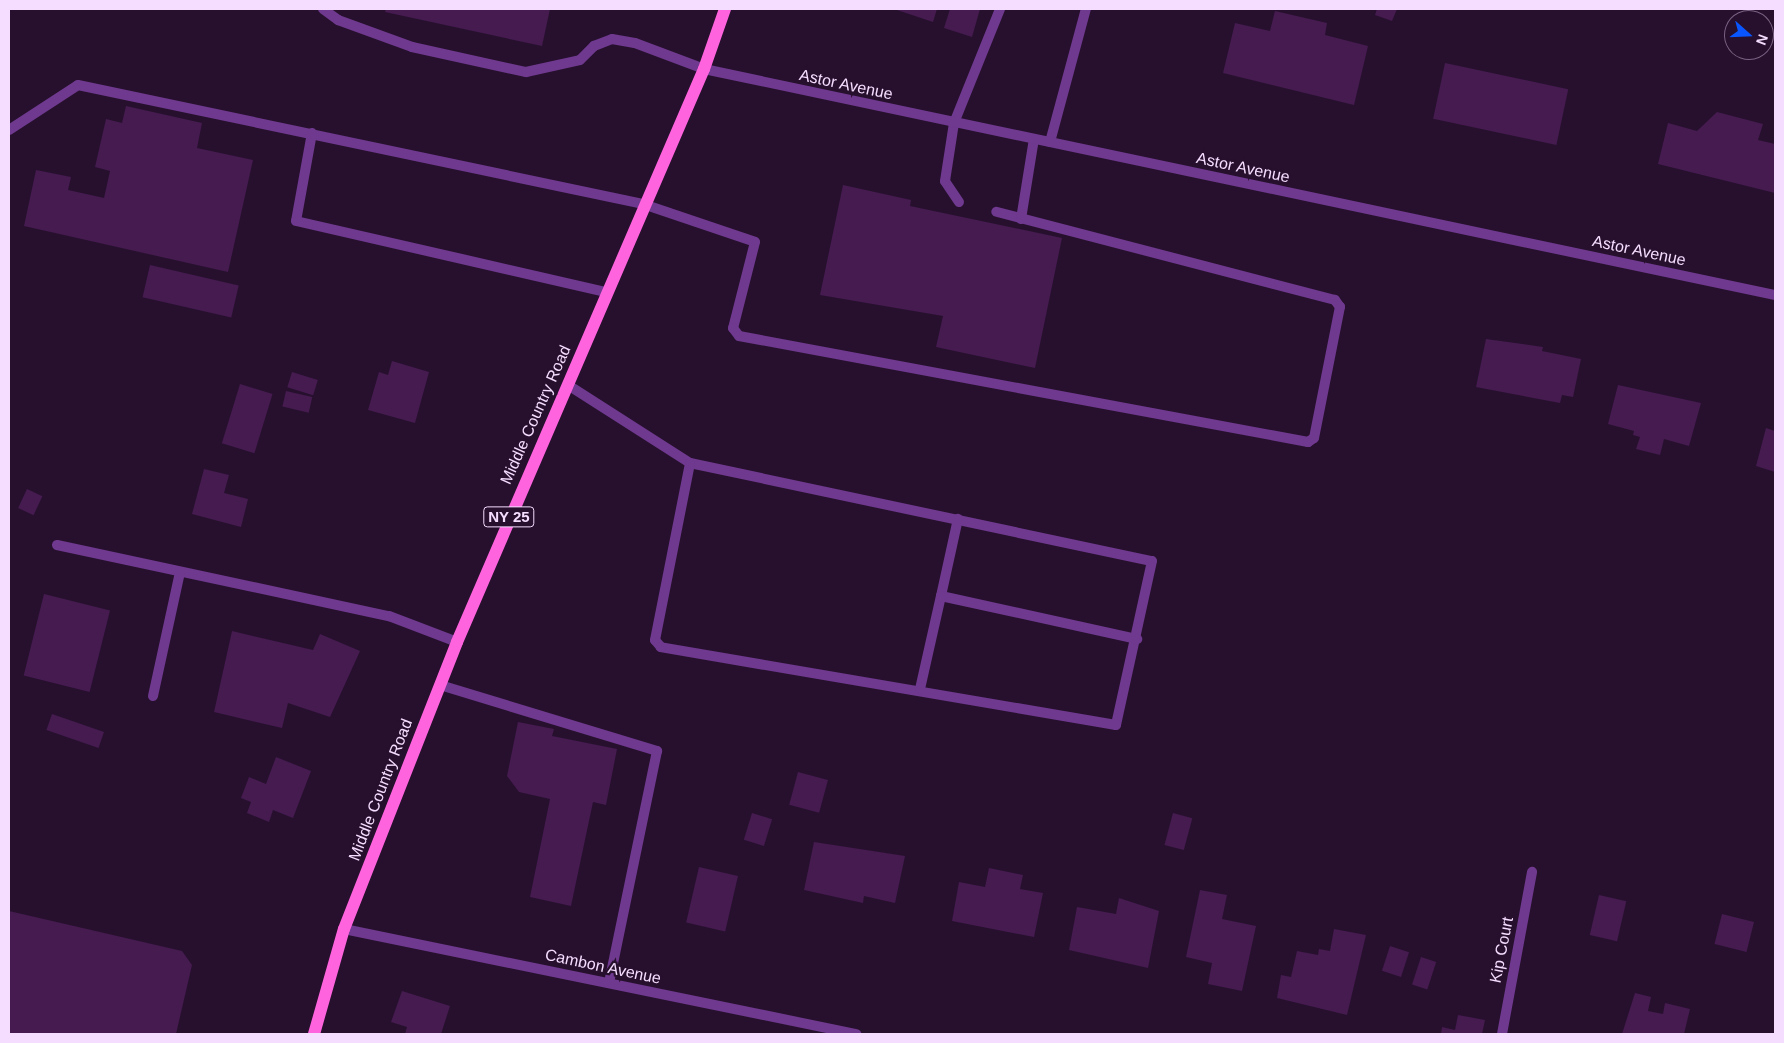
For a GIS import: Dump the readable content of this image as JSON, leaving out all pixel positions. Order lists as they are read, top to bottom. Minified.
{"streets":{"main road":["Middle Country Road","NY 25"],"street":["Astor Avenue","Kip Court","Cambon Avenue"]},"crossings":[["Astor Avenue","Middle Country Road"],["Middle Country Road","Cambon Avenue"]],"north":"right"}
